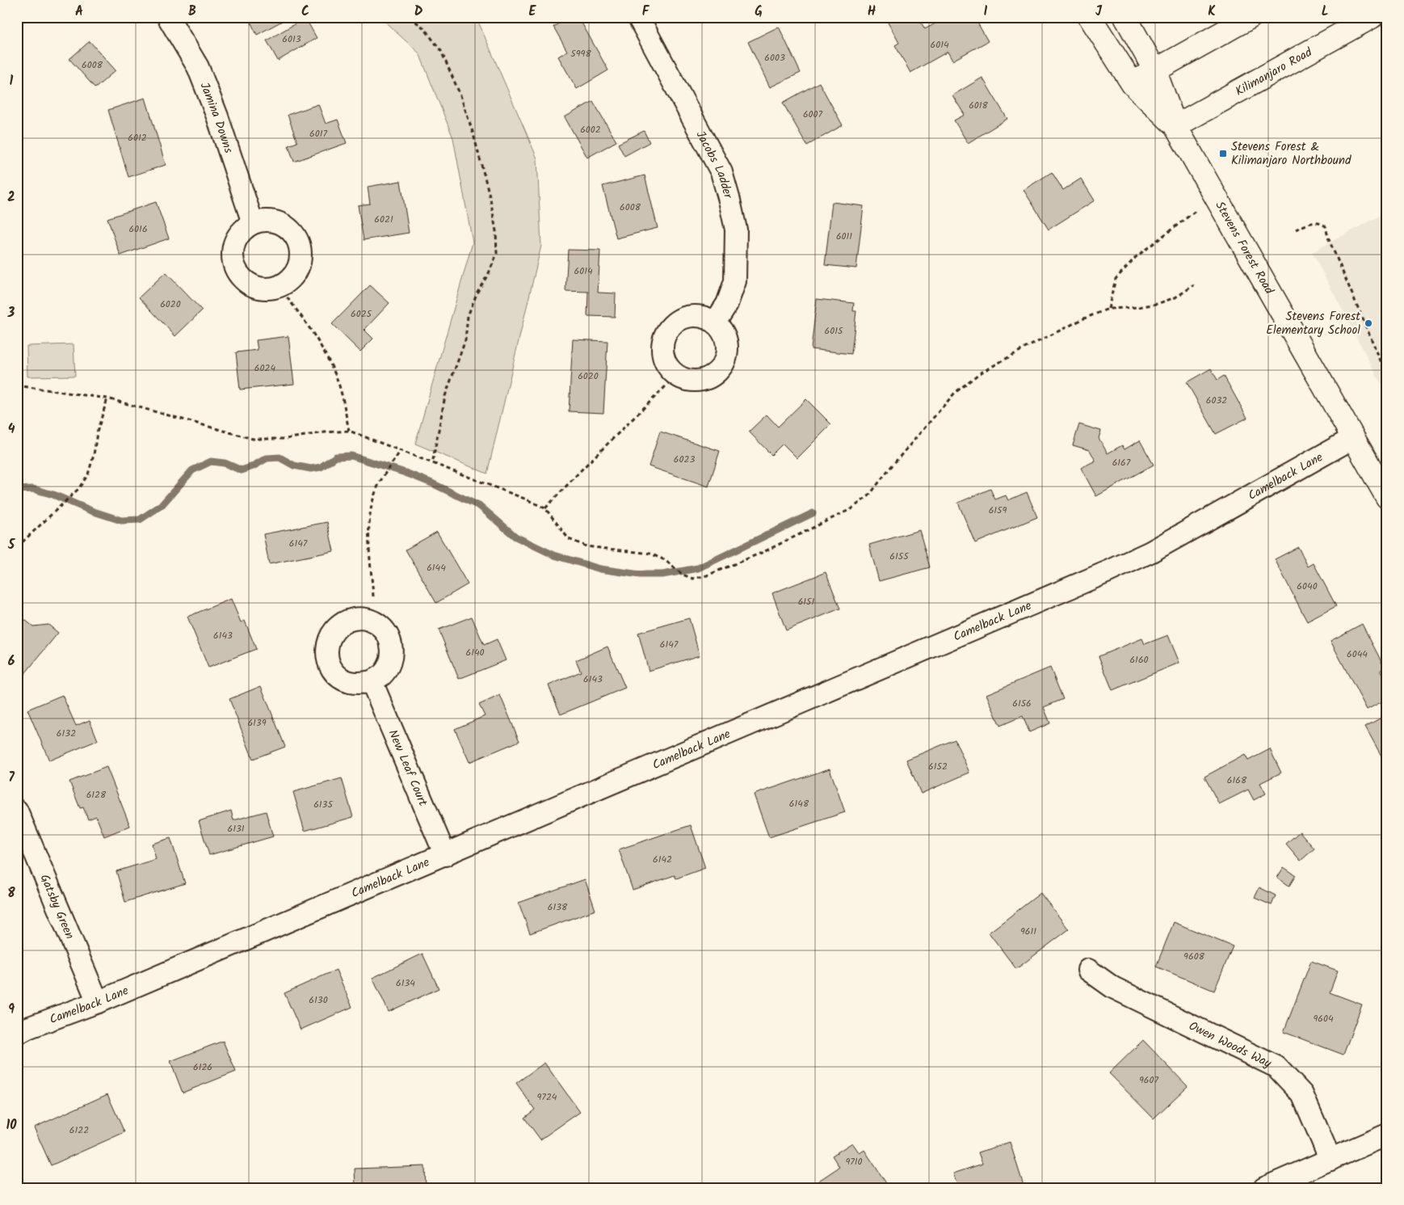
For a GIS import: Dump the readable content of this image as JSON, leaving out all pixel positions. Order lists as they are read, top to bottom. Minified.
{"streets":{"street":["Kilimanjaro Road","Jamina Downs","Jacobs Ladder","Stevens Forest Road","Camelback Lane","New Leaf Court","Gatsby Green","Owen Woods Way"]},"crossings":[["Kilimanjaro Road","Stevens Forest Road"],["Stevens Forest Road","Camelback Lane"],["Camelback Lane","New Leaf Court"],["Camelback Lane","Gatsby Green"]],"places":{"transit":["Stevens Forest & Kilimanjaro Northbound"],"other":["Stevens Forest Elementary School"]},"house_numbers":["6013","6014","5998","6003","6008","6018","6007","6002","6017","6012","6008","6021","6016","6011","6014","6020","6025","6015","6024","6020","6032","6023","6167","6159","6147","6155","6144","6040","6151","6143","6147","6140","6044","6160","6143","6156","6139","6132","6152","6168","6128","6148","6135","6131","6142","6138","9611","9608","6134","6130","9604","6126","9607","9724","6122","9710"],"grid":{"columns":["A","B","C","D","E","F","G","H","I","J","K","L"],"rows":["1","2","3","4","5","6","7","8","9","10"]}}
